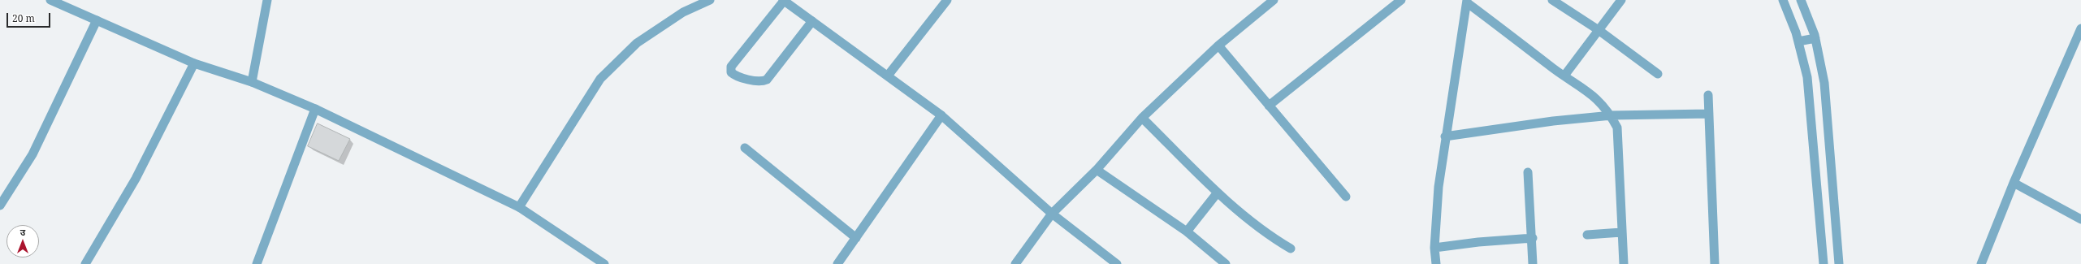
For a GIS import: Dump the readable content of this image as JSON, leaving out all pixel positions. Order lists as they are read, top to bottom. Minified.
{"scale_bar":"20 m","north":"top"}
